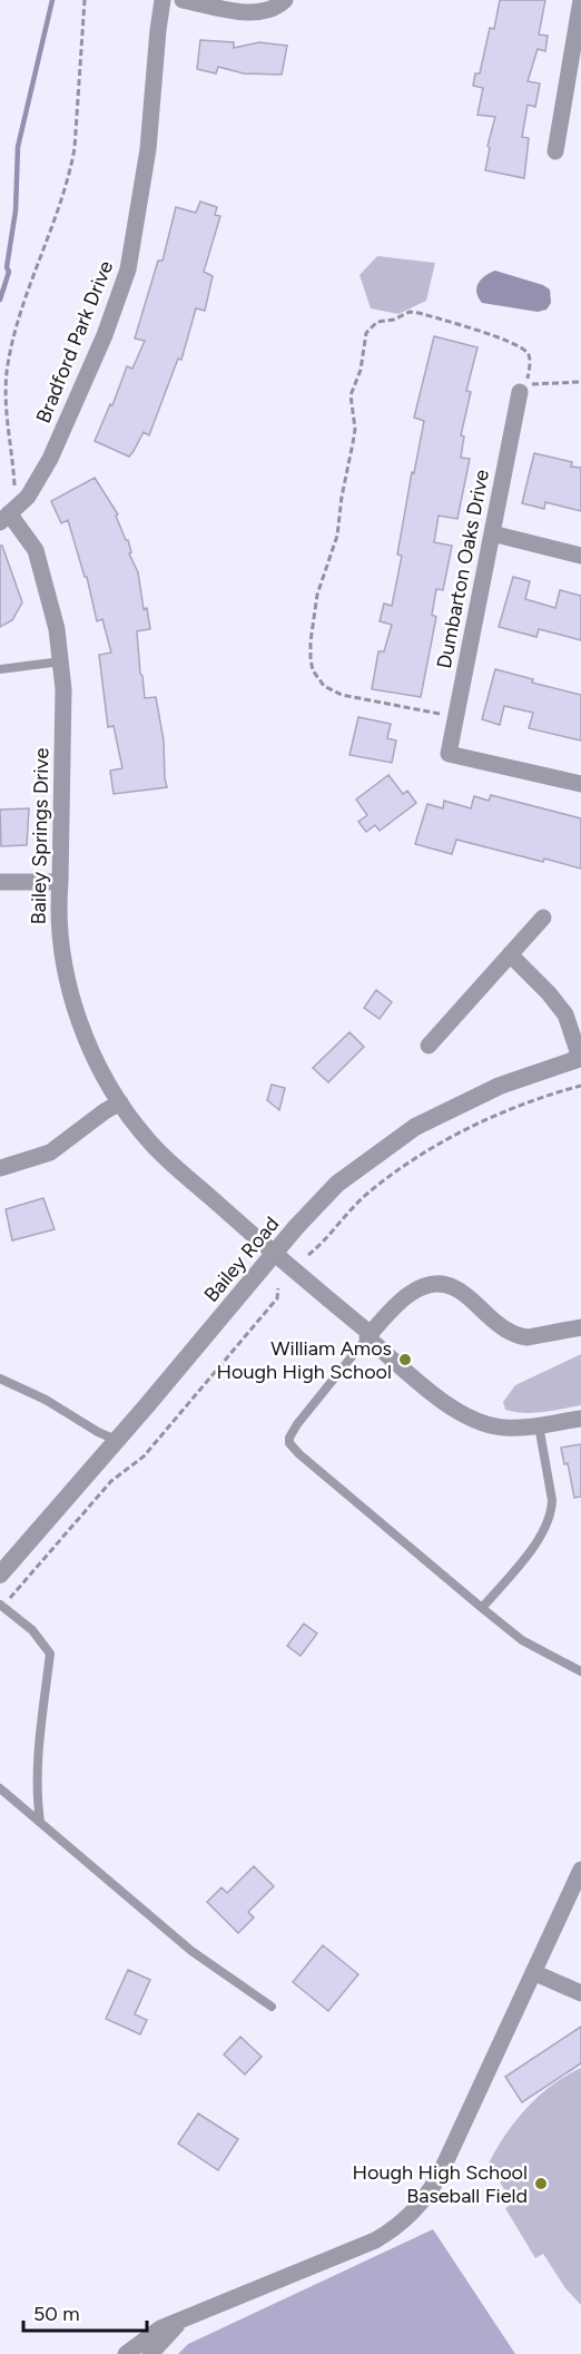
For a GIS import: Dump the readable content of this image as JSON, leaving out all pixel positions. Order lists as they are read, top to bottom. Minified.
{"streets":{"street":["Bradford Park Drive","Dumbarton Oaks Drive","Bailey Springs Drive","Bailey Road"]},"crossings":[["Bradford Park Drive","Bailey Springs Drive"],["Bailey Springs Drive","Bailey Road"]],"places":["William Amos Hough High School","Hough High School Baseball Field"],"scale_bar":"50 m"}
